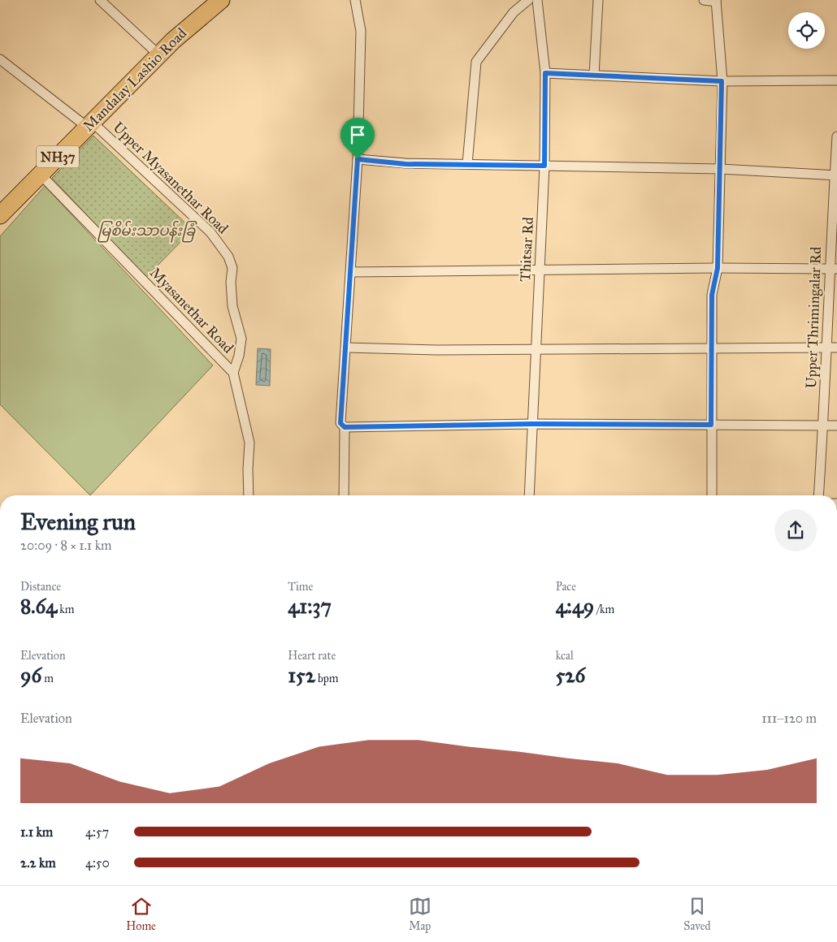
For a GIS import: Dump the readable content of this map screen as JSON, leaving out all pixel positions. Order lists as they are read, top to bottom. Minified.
{"streets":{"highway":["Mandalay Lashio Road","NH37"],"street":["Upper Myasanethar Road","Thitsar Rd","Myasanethar Road","Upper Thrimingalar Rd"]},"crossings":[["Mandalay Lashio Road","Upper Myasanethar Road"],["Mandalay Lashio Road","Myasanethar Road"],["Upper Myasanethar Road","Myasanethar Road"]],"parks":["မြစိမ်းသာပန်းခြံ"],"page":{"heading":["Evening run","20:09 · 8 × 1.1 km"],"stats":[["Distance","8.64 km"],["Time","41:37"],["Pace","4:49 /km"],["Elevation","96 m"],["Heart rate","152 bpm"],["kcal","526"]],"chart":["Elevation","111–120 m"],"list":[{"name":"1.1 km","note":"4:57"},{"name":"2.2 km","note":"4:50"}],"tabs":["Home","Map","Saved"]}}
